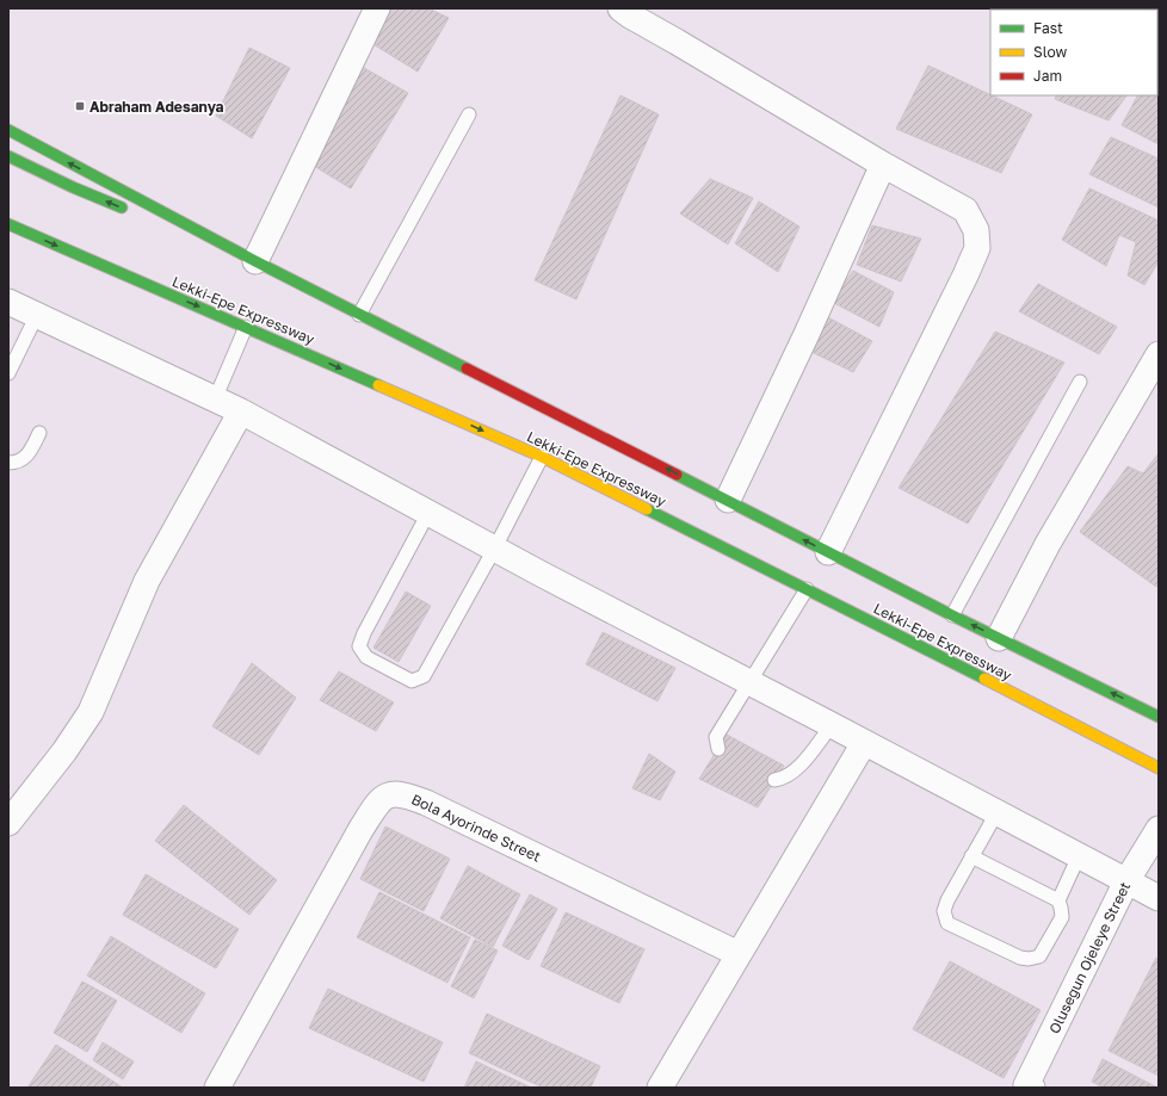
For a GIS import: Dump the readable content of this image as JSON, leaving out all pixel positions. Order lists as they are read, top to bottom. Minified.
{"streets":{"highway":["Lekki-Epe Expressway"],"street":["Bola Ayorinde Street","Olusegun Ojeleye Street"]},"places":{"transit":["Abraham Adesanya"]},"legend":["Fast","Slow","Jam"]}
